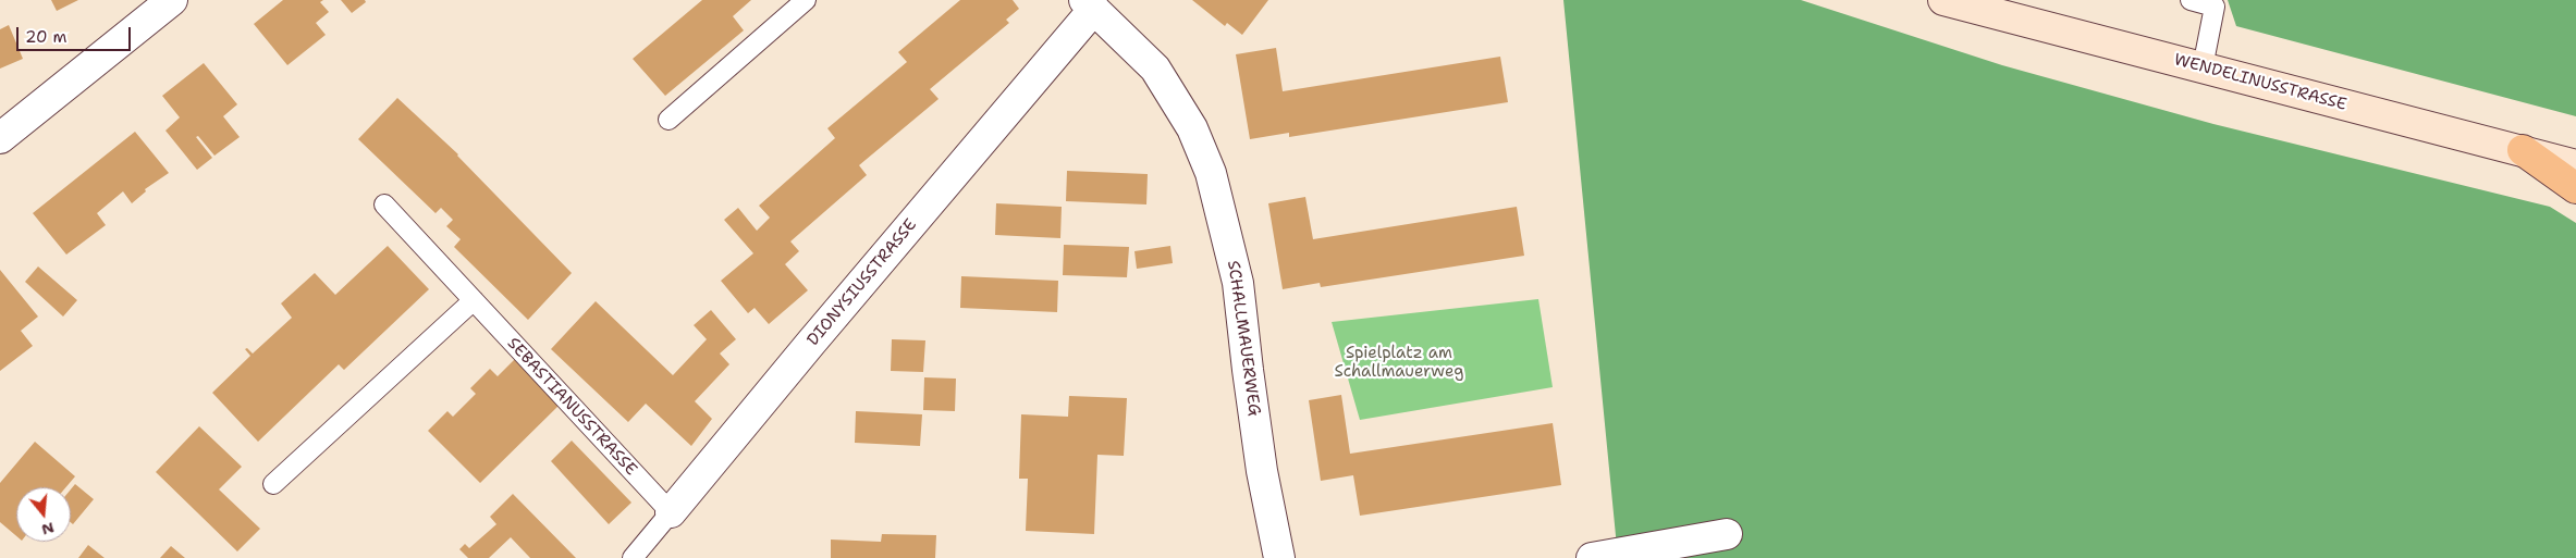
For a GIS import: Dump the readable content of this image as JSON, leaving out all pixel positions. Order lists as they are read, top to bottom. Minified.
{"streets":{"main road":["WENDELINUSSTRASSE"],"street":["DIONYSIUSSTRASSE","SCHALLMAUERWEG"],"lane":["SEBASTIANUSSTRASSE"]},"crossings":[["DIONYSIUSSTRASSE","SCHALLMAUERWEG"],["DIONYSIUSSTRASSE","SEBASTIANUSSTRASSE"]],"parks":["Spielplatz am Schallmauerweg"],"scale_bar":"20 m","north":"bottom"}
